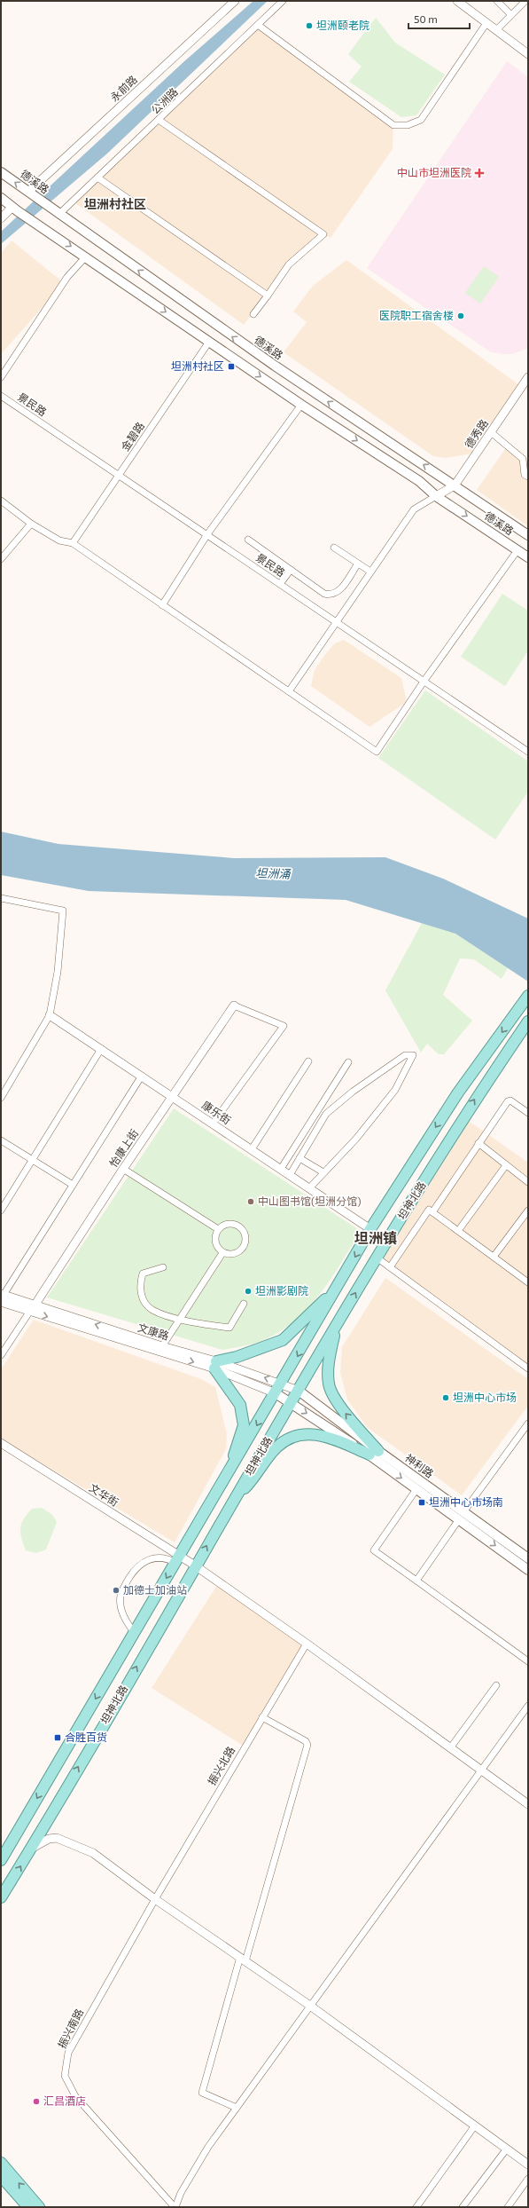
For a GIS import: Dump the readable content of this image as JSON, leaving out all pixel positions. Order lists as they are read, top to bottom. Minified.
{"streets":{"main road":["德溪路","坦神北路","神利路"],"street":["永前路","公洲路","景民路","德秀路","金碧路","康乐街","怡康上街","文康路","文华街","振兴北路","振兴南路"]},"crossings":[["永前路","德溪路"],["公洲路","德溪路"],["德溪路","德秀路"],["德溪路","金碧路"],["景民路","金碧路"],["康乐街","怡康上街"],["康乐街","坦神北路"],["怡康上街","文康路"],["坦神北路","文康路"],["坦神北路","神利路"],["坦神北路","文华街"],["文康路","神利路"],["文华街","振兴北路"],["振兴北路","振兴南路"]],"districts":["坦洲村社区","坦洲镇"],"water":["坦洲涌"],"places":{"other":["坦洲颐老院","医院职工宿舍楼","中山图书馆(坦洲分馆)","坦洲影剧院","坦洲中心市场","加德士加油站","汇昌酒店"],"health":["中山市坦洲医院"],"transit":["坦洲村社区","坦洲中心市场南","合胜百货"]},"scale_bar":"50 m"}
